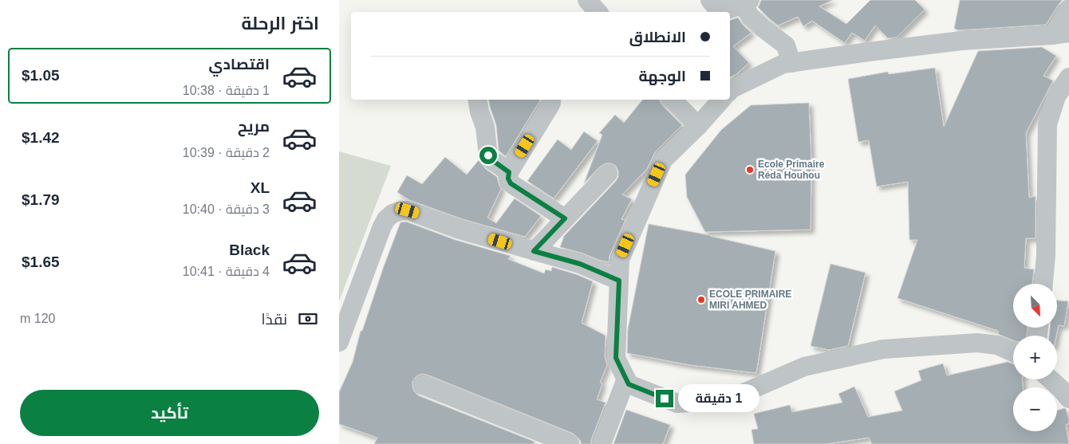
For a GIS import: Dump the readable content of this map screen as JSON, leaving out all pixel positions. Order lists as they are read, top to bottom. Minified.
{"places":["Ecole Primaire Réda Houhou","ECOLE PRIMAIRE MIRI AHMED"],"north":"bottom right","page":{"heading":"اختر الرحلة","banner":["الانطلاق","الوجهة"],"list":[{"name":"اقتصادي","note":"1 دقيقة · 10:38","value":"$1.05"},{"name":"مريح","note":"2 دقيقة · 10:39","value":"$1.42"},{"name":"XL","note":"3 دقيقة · 10:40","value":"$1.79"},{"name":"Black","note":"4 دقيقة · 10:41","value":"$1.65"}],"map_buttons":["+","−"],"pay":["نقدًا","120 m"],"buttons":"تأكيد","bubble":"1 دقيقة"}}
